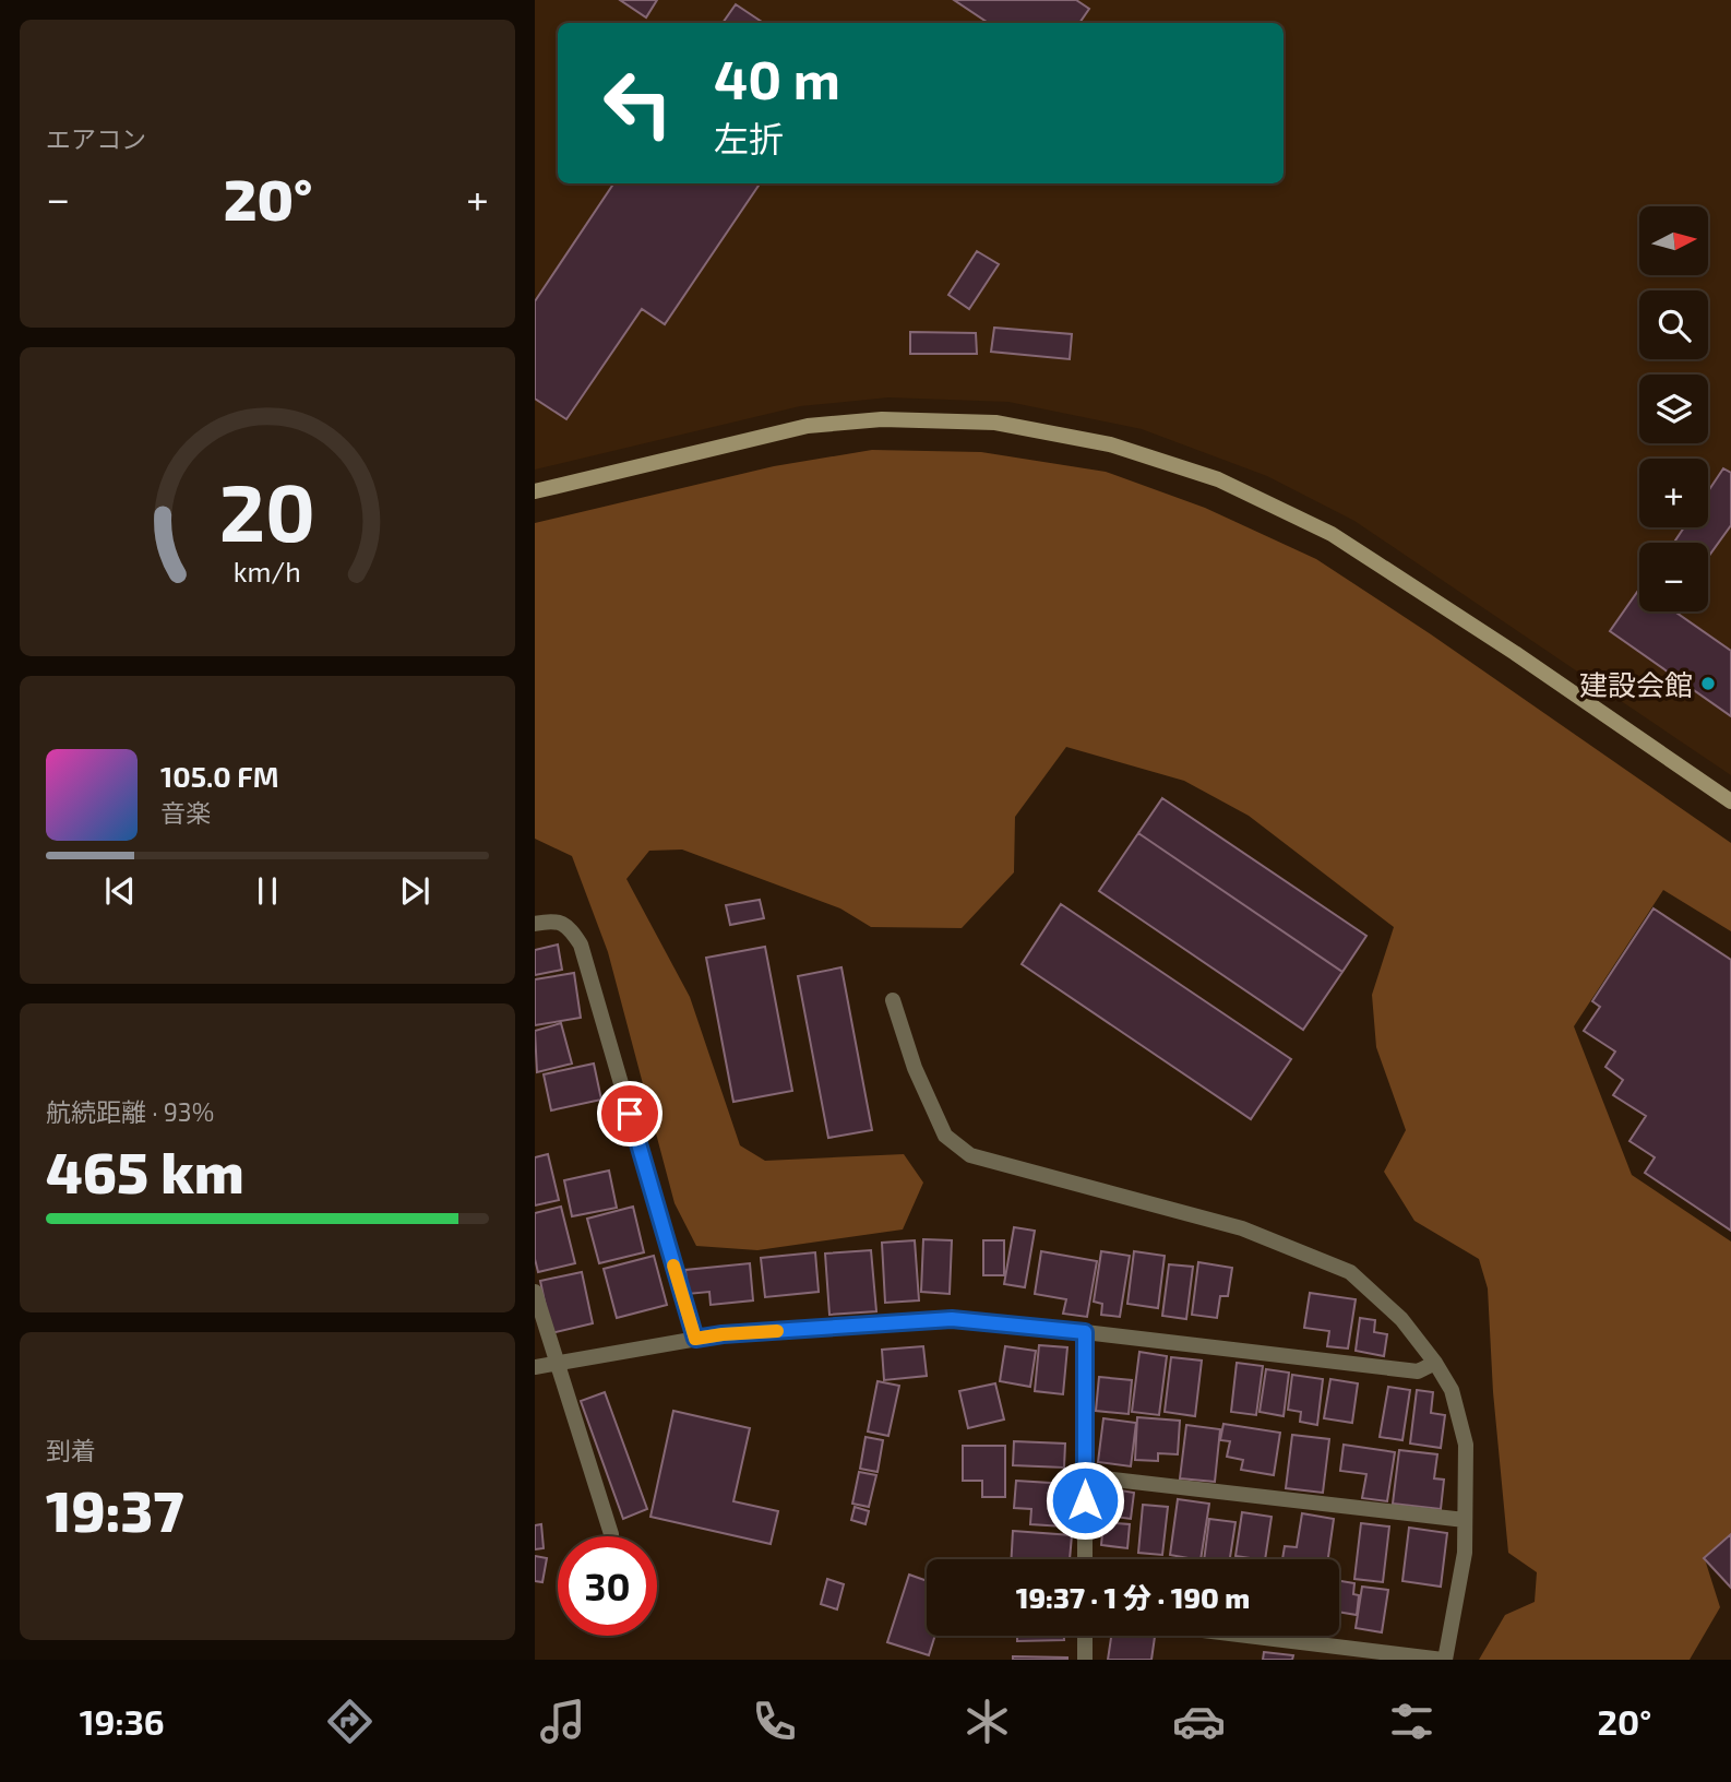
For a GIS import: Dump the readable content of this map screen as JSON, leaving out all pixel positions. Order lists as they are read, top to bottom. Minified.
{"places":["建設会館"],"north":"right","page":{"tile":["エアコン",["航続距離 · 93%","465 km"],["到着","19:37"]],"turn":["40 m","左折"],"heat":["−","20°","+"],"map_buttons":["+","−"],"song":["105.0 FM","音楽"],"limit":"30","trip":"19:37 · 1 分 · 190 m","tabs":["19:36","20°"],"gauge":["20","km/h"]}}
